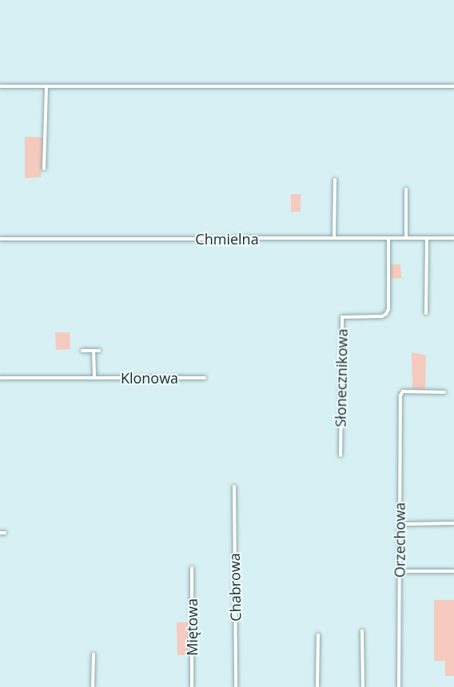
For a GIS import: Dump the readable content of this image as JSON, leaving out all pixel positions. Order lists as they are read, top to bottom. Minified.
{"streets":{"street":["Chmielna","Klonowa","Słonecznikowa","Orzechowa","Chabrowa","Miętowa"]},"crossings":[["Chmielna","Słonecznikowa"]]}
